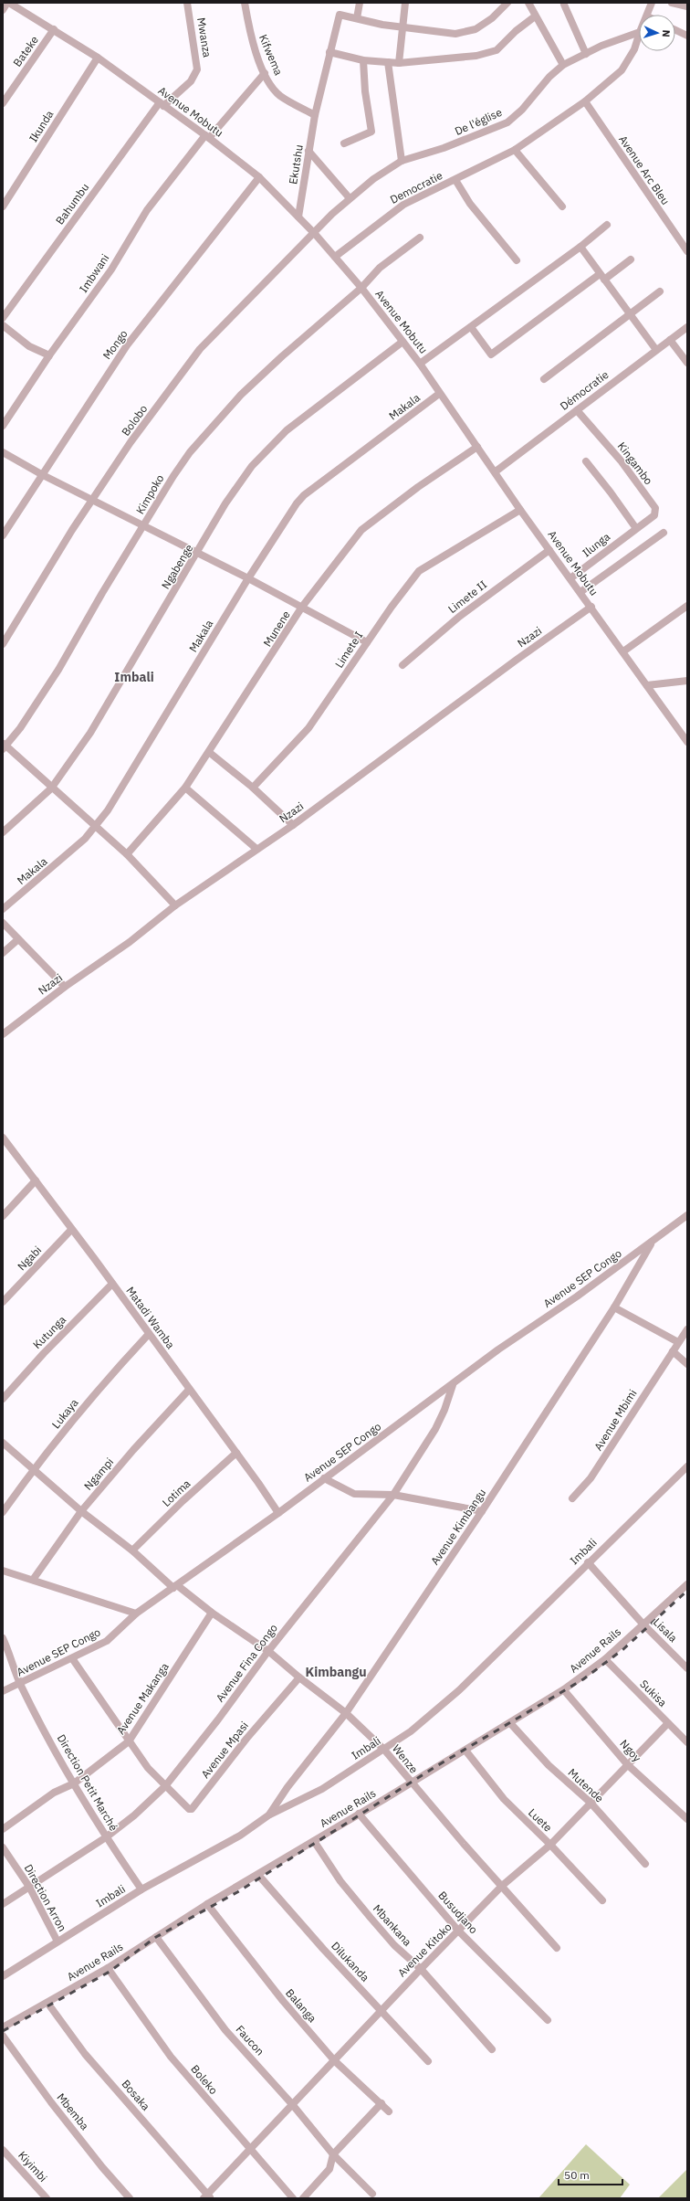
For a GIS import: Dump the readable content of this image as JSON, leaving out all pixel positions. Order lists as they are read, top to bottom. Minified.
{"streets":{"street":["Mwanza","Bateke","Kifwema","Avenue Mobutu","De l'église","Ikunda","Ekutshu","Avenue Arc Bleu","Democratie","Bahumbu","Imbwani","Mongo","Démocratie","Makala","Bolobo","Kingambo","Kimpoko","Ilunga","Ngabenge","Limete II","Munene","Nzazi","Limete I","Ngabi","Avenue SEP Congo","Matadi Wamba","Kutunga","Lukaya","Avenue Mbimi","Ngampi","Lotima","Avenue Kimbangu","Imbali","Lisala","Avenue Rails","Avenue Fina Congo","Sukisa","Avenue Makanga","Avenue Mpasi","Ngoy","Wenze","Direction Petit Marché","Mutende","Luete","Direction Arron","Busudjano","Mbankana","Avenue Kitoko","Dilukanda","Balanga","Faucon","Boleko","Bosaka","Mbemba","Kiyimbi"]},"crossings":[["Mwanza","Avenue Mobutu"],["Mwanza","Bahumbu"],["Bateke","Avenue Mobutu"],["Kifwema","Ekutshu"],["Kifwema","Imbwani"],["Avenue Mobutu","De l'église"],["Avenue Mobutu","Ikunda"],["Avenue Mobutu","Ekutshu"],["Avenue Mobutu","Democratie"],["Avenue Mobutu","Bahumbu"],["Avenue Mobutu","Imbwani"],["Avenue Mobutu","Mongo"],["Avenue Mobutu","Démocratie"],["Avenue Mobutu","Makala"],["Avenue Mobutu","Bolobo"],["Avenue Mobutu","Kimpoko"],["Avenue Mobutu","Ilunga"],["Avenue Mobutu","Ngabenge"],["Avenue Mobutu","Limete II"],["Avenue Mobutu","Munene"],["Avenue Mobutu","Nzazi"],["Avenue Mobutu","Limete I"],["De l'église","Bolobo"],["Avenue Arc Bleu","Democratie"],["Démocratie","Kingambo"],["Kingambo","Ilunga"],["Ngabi","Matadi Wamba"],["Avenue SEP Congo","Matadi Wamba"],["Avenue SEP Congo","Avenue Kimbangu"],["Avenue SEP Congo","Avenue Fina Congo"],["Avenue SEP Congo","Wenze"],["Avenue SEP Congo","Direction Petit Marché"],["Matadi Wamba","Kutunga"],["Matadi Wamba","Lukaya"],["Matadi Wamba","Ngampi"],["Matadi Wamba","Lotima"],["Lukaya","Wenze"],["Ngampi","Wenze"],["Lotima","Wenze"],["Avenue Kimbangu","Imbali"],["Avenue Kimbangu","Wenze"],["Imbali","Lisala"],["Imbali","Wenze"],["Imbali","Direction Petit Marché"],["Imbali","Direction Arron"],["Lisala","Avenue Rails"],["Avenue Rails","Sukisa"],["Avenue Rails","Ngoy"],["Avenue Rails","Wenze"],["Avenue Rails","Mutende"],["Avenue Rails","Luete"],["Avenue Rails","Busudjano"],["Avenue Rails","Mbankana"],["Avenue Rails","Dilukanda"],["Avenue Rails","Balanga"],["Avenue Rails","Faucon"],["Avenue Rails","Boleko"],["Avenue Rails","Bosaka"],["Avenue Fina Congo","Avenue Mpasi"],["Avenue Fina Congo","Wenze"],["Avenue Fina Congo","Direction Petit Marché"],["Avenue Fina Congo","Direction Arron"],["Sukisa","Avenue Kitoko"],["Avenue Makanga","Wenze"],["Avenue Makanga","Direction Petit Marché"],["Avenue Mpasi","Wenze"],["Ngoy","Avenue Kitoko"],["Wenze","Avenue Kitoko"],["Mutende","Avenue Kitoko"],["Luete","Avenue Kitoko"],["Busudjano","Avenue Kitoko"],["Mbankana","Avenue Kitoko"],["Avenue Kitoko","Dilukanda"],["Avenue Kitoko","Balanga"],["Avenue Kitoko","Faucon"],["Avenue Kitoko","Boleko"],["Avenue Kitoko","Bosaka"]],"districts":["Imbali","Kimbangu"],"scale_bar":"50 m","north":"right"}
